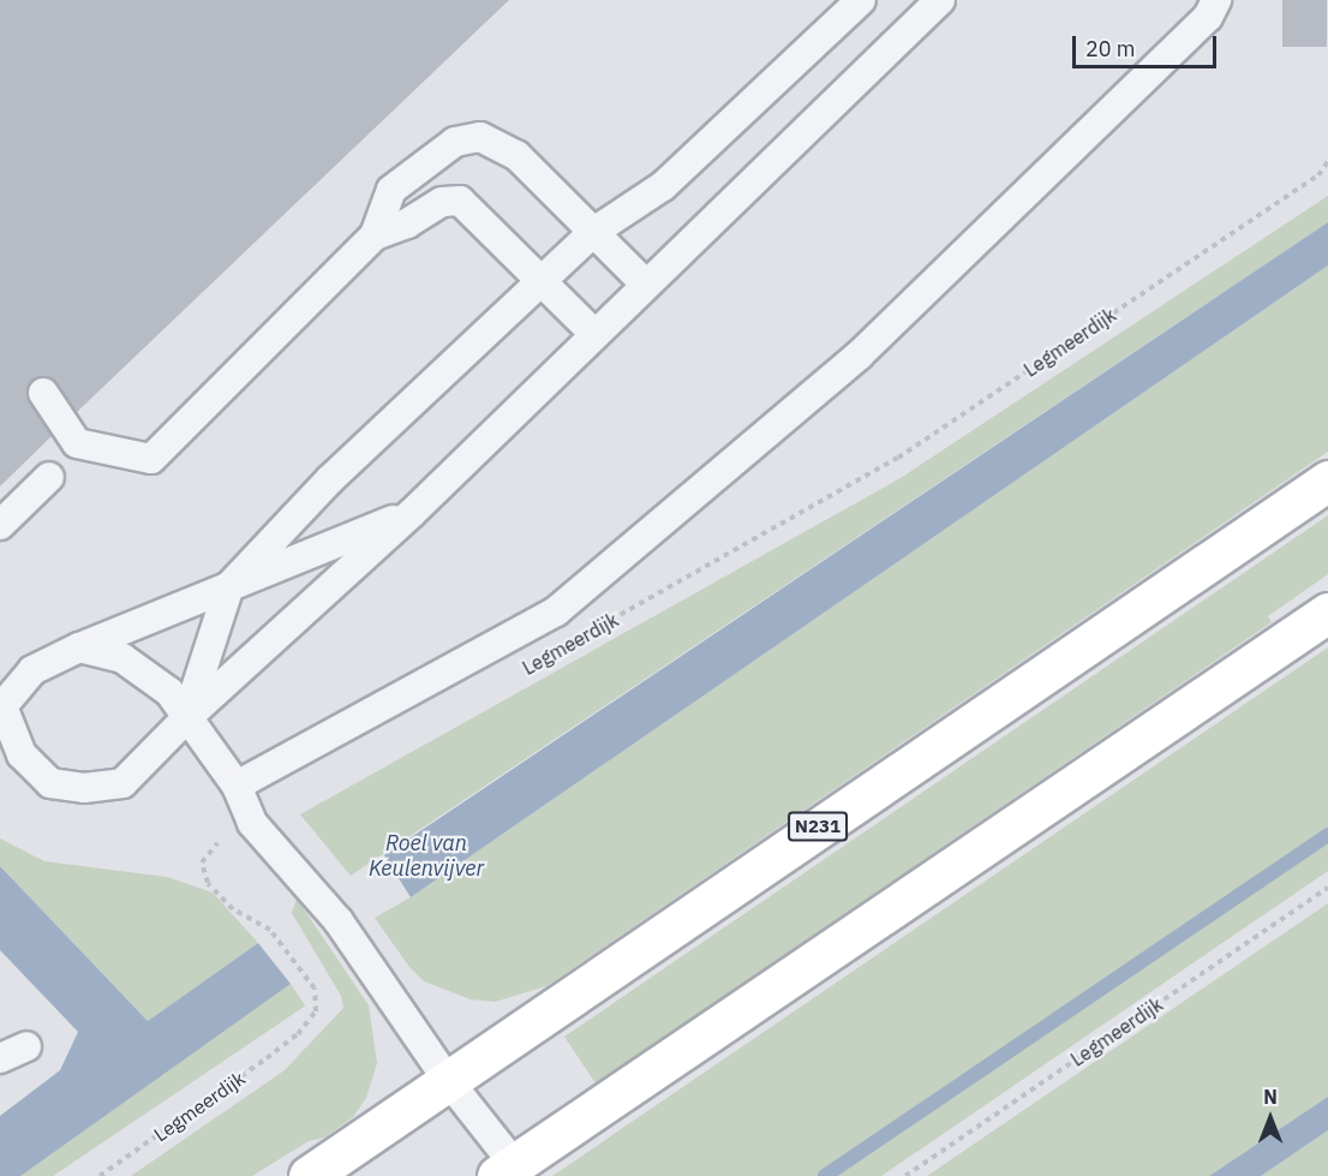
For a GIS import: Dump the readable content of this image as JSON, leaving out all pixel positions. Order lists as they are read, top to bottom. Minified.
{"streets":{"main road":["N231"],"path":["Legmeerdijk"]},"water":["Roel van Keulenvijver"],"scale_bar":"20 m","north":"top"}
